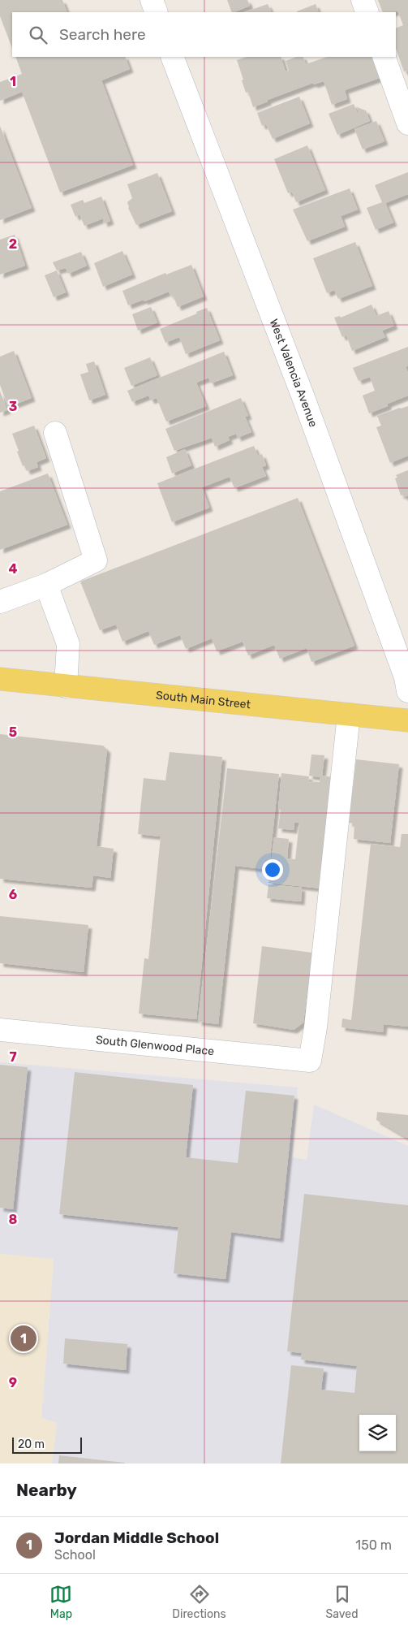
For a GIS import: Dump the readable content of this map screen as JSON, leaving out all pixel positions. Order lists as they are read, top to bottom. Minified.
{"streets":{"main road":["South Main Street"],"street":["West Valencia Avenue","South Glenwood Place"]},"crossings":[["South Main Street","South Glenwood Place"]],"scale_bar":"20 m","page":{"search":"Search here","pins":"1","scale":"20 m","heading":"Nearby","list":[{"mark":"1","name":"Jordan Middle School","note":"School","value":"150 m"}],"nav":["Map","Directions","Saved"]},"grid":{"rows":["1","2","3","4","5","6","7","8","9"]}}
